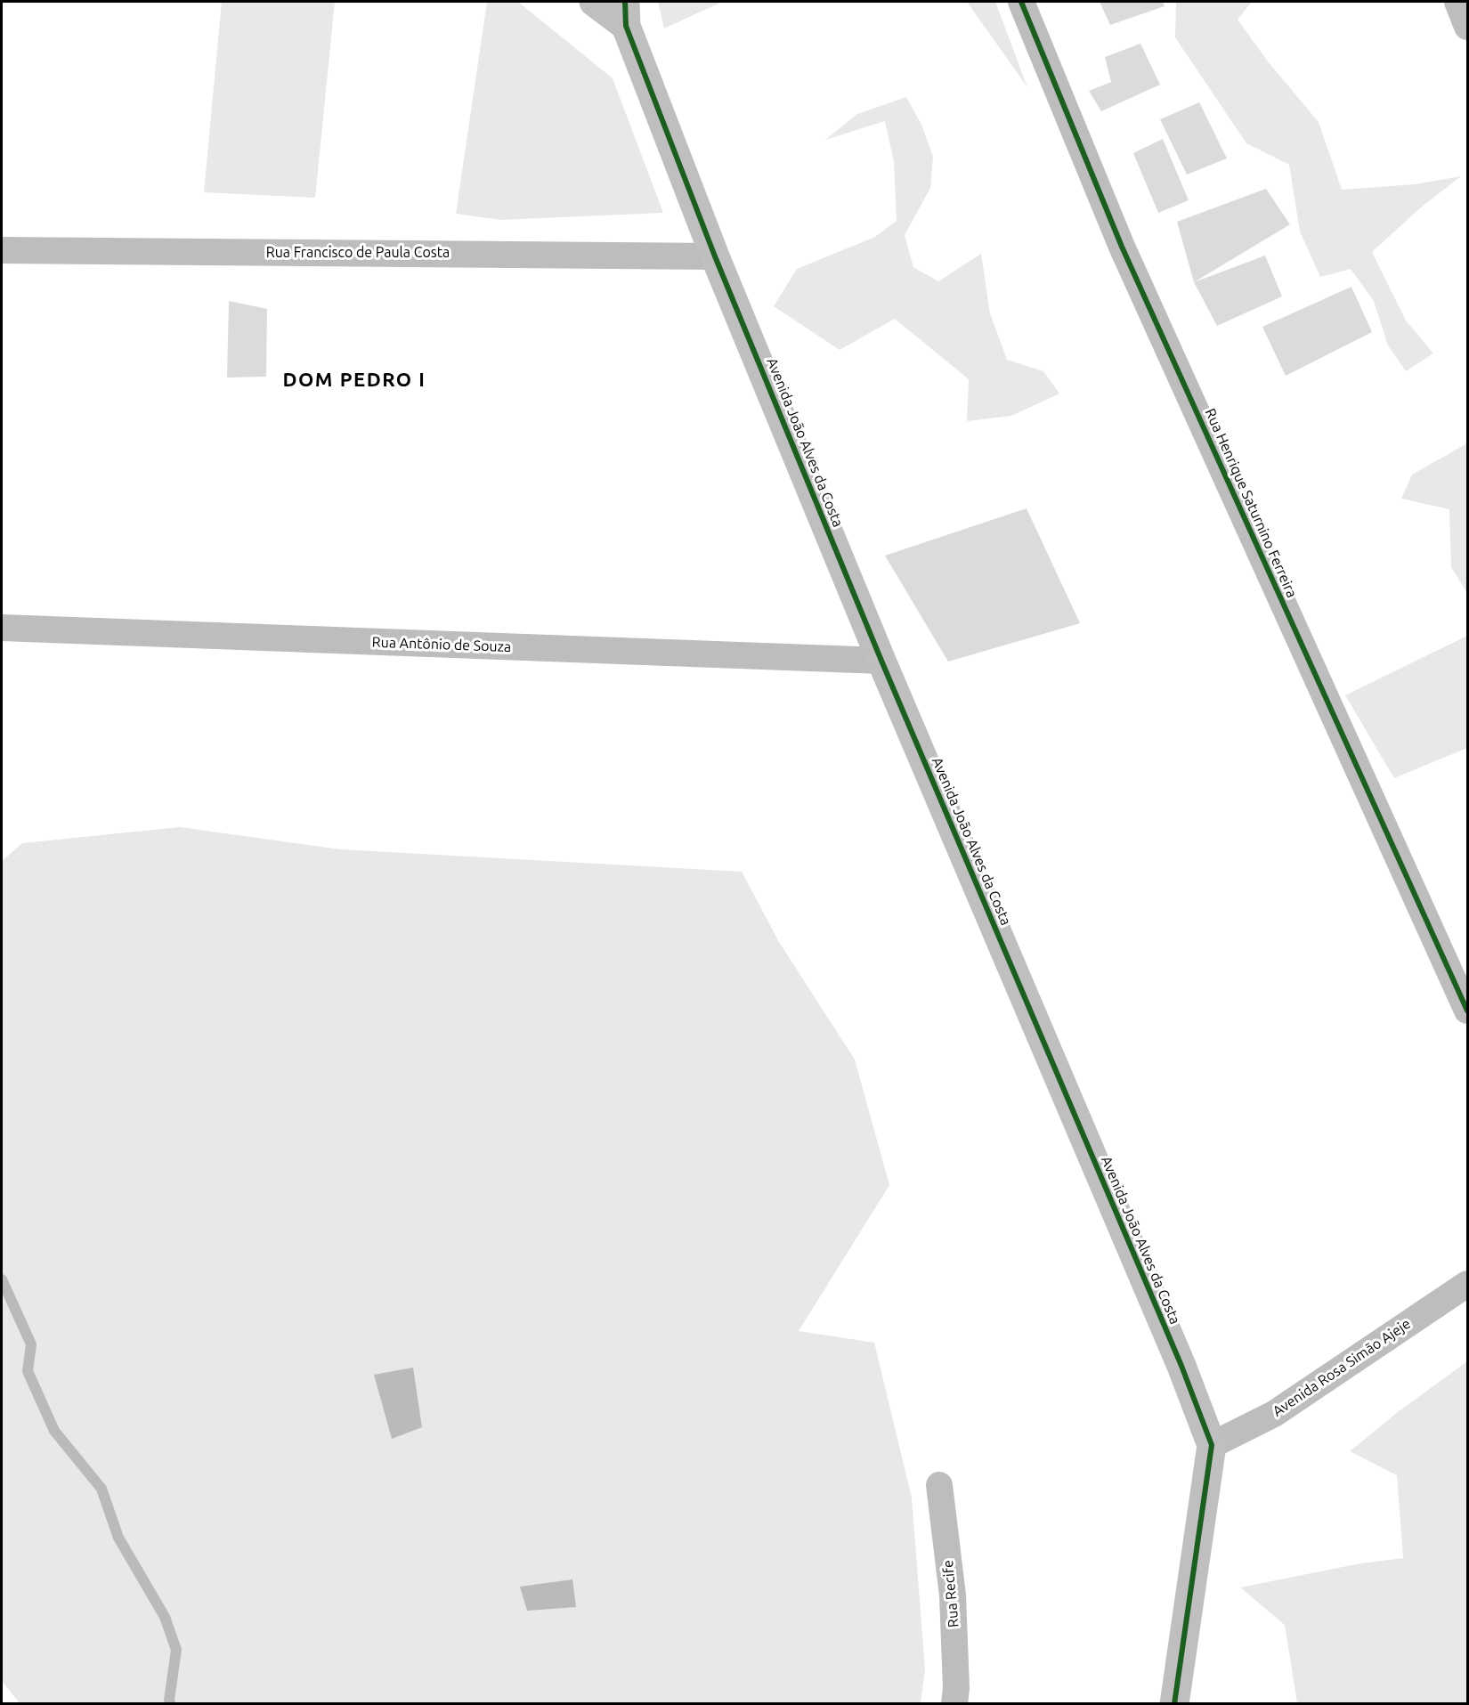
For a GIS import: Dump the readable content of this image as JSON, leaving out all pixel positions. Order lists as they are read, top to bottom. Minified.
{"streets":{"street":["Rua Francisco de Paula Costa","Avenida João Alves da Costa","Rua Henrique Saturnino Ferreira","Rua Antônio de Souza","Avenida Rosa Simão Ajeje","Rua Recife"]},"crossings":[["Rua Francisco de Paula Costa","Avenida João Alves da Costa"],["Avenida João Alves da Costa","Rua Antônio de Souza"],["Avenida João Alves da Costa","Avenida Rosa Simão Ajeje"]],"districts":["DOM PEDRO I"]}
